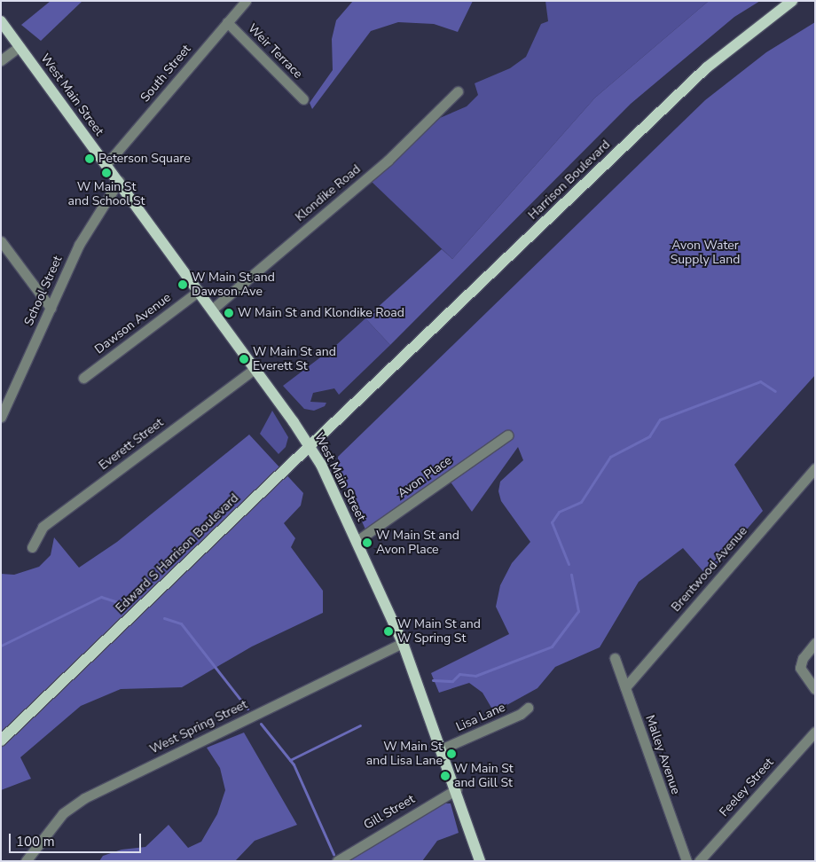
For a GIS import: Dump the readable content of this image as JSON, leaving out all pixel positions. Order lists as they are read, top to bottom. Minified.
{"streets":{"main road":["West Main Street","Harrison Boulevard","Edward S Harrison Boulevard"],"street":["Weir Terrace","South Street","Klondike Road","School Street","Dawson Avenue","Everett Street","Avon Place","Brentwood Avenue","Lisa Lane","West Spring Street","Malley Avenue","Feeley Street","Gill Street"]},"crossings":[["Weir Terrace","South Street"],["South Street","West Main Street"],["West Main Street","Klondike Road"],["West Main Street","School Street"],["West Main Street","Dawson Avenue"],["West Main Street","Everett Street"],["West Main Street","Avon Place"],["West Main Street","Edward S Harrison Boulevard"],["West Main Street","Lisa Lane"],["West Main Street","West Spring Street"],["West Main Street","Gill Street"],["Harrison Boulevard","Edward S Harrison Boulevard"],["Brentwood Avenue","Malley Avenue"]],"parks":["Avon Water Supply Land"],"places":["Peterson Square","W Main St and School St","W Main St and Dawson Ave","W Main St and Klondike Road","W Main St and Everett St","W Main St and Avon Place","W Main St and W Spring St","W Main St and Lisa Lane","W Main St and Gill St"],"scale_bar":"100 m"}
